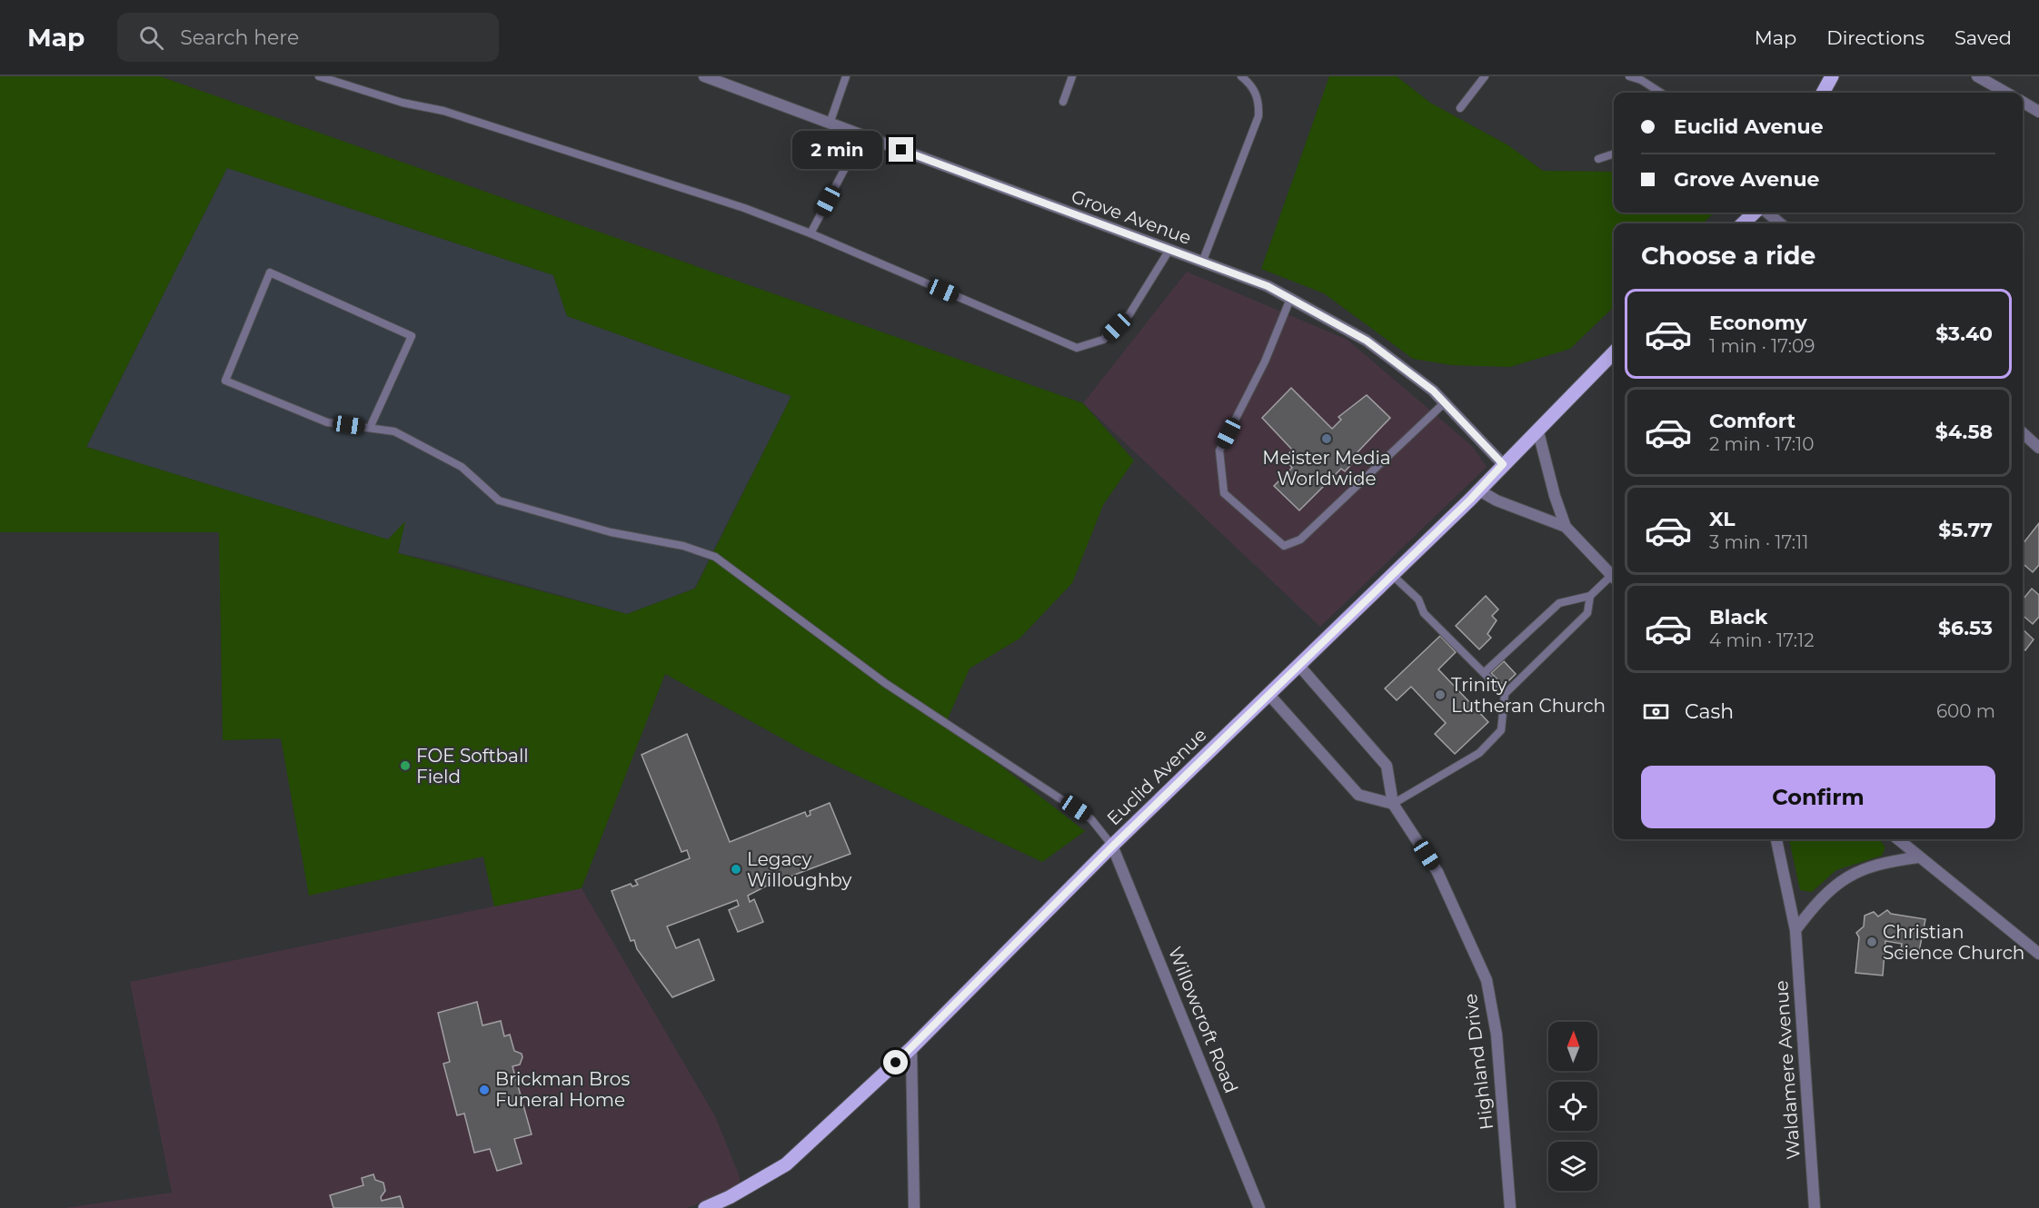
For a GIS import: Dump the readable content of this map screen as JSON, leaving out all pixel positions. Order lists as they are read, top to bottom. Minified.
{"streets":{"main road":["Euclid Avenue"],"street":["Grove Avenue","Willowcroft Road","Highland Drive","Waldamere Avenue"]},"crossings":[["Grove Avenue","Euclid Avenue"],["Euclid Avenue","Willowcroft Road"],["Euclid Avenue","Highland Drive"]],"places":["Meister Media Worldwide","Trinity Lutheran Church","FOE Softball Field","Legacy Willoughby","Christian Science Church","Brickman Bros Funeral Home"],"north":"top","page":{"header":"Map","search":"Search here","nav":["Map","Directions","Saved"],"banner":["Euclid Avenue","Grove Avenue"],"bubble":"2 min","heading":"Choose a ride","list":[{"name":"Economy","note":"1 min · 17:09","value":"$3.40"},{"name":"Comfort","note":"2 min · 17:10","value":"$4.58"},{"name":"XL","note":"3 min · 17:11","value":"$5.77"},{"name":"Black","note":"4 min · 17:12","value":"$6.53"}],"pay":["Cash","600 m"],"buttons":"Confirm"}}
